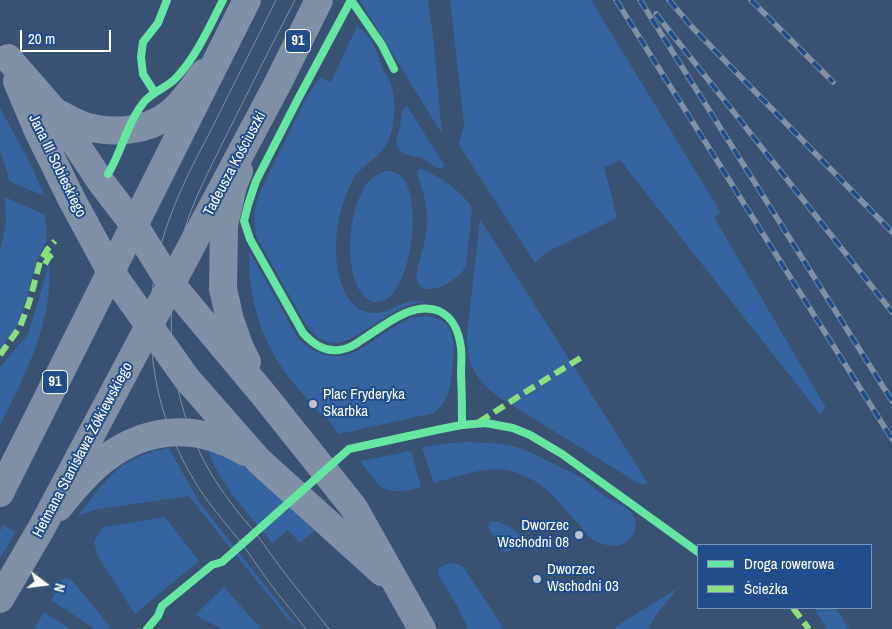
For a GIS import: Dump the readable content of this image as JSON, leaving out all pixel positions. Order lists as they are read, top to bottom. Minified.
{"streets":{"main road":["91","Tadeusza Kościuszki","Hetmana Stanisława Żółkiewskiego"],"street":["Jana III Sobieskiego"]},"crossings":[["91","Jana III Sobieskiego"],["Tadeusza Kościuszki","Jana III Sobieskiego"],["Tadeusza Kościuszki","Hetmana Stanisława Żółkiewskiego"]],"places":["Plac Fryderyka Skarbka","Dworzec Wschodni 08","Dworzec Wschodni 03"],"legend":["Droga rowerowa","Ścieżka"],"scale_bar":"20 m","north":"right"}
